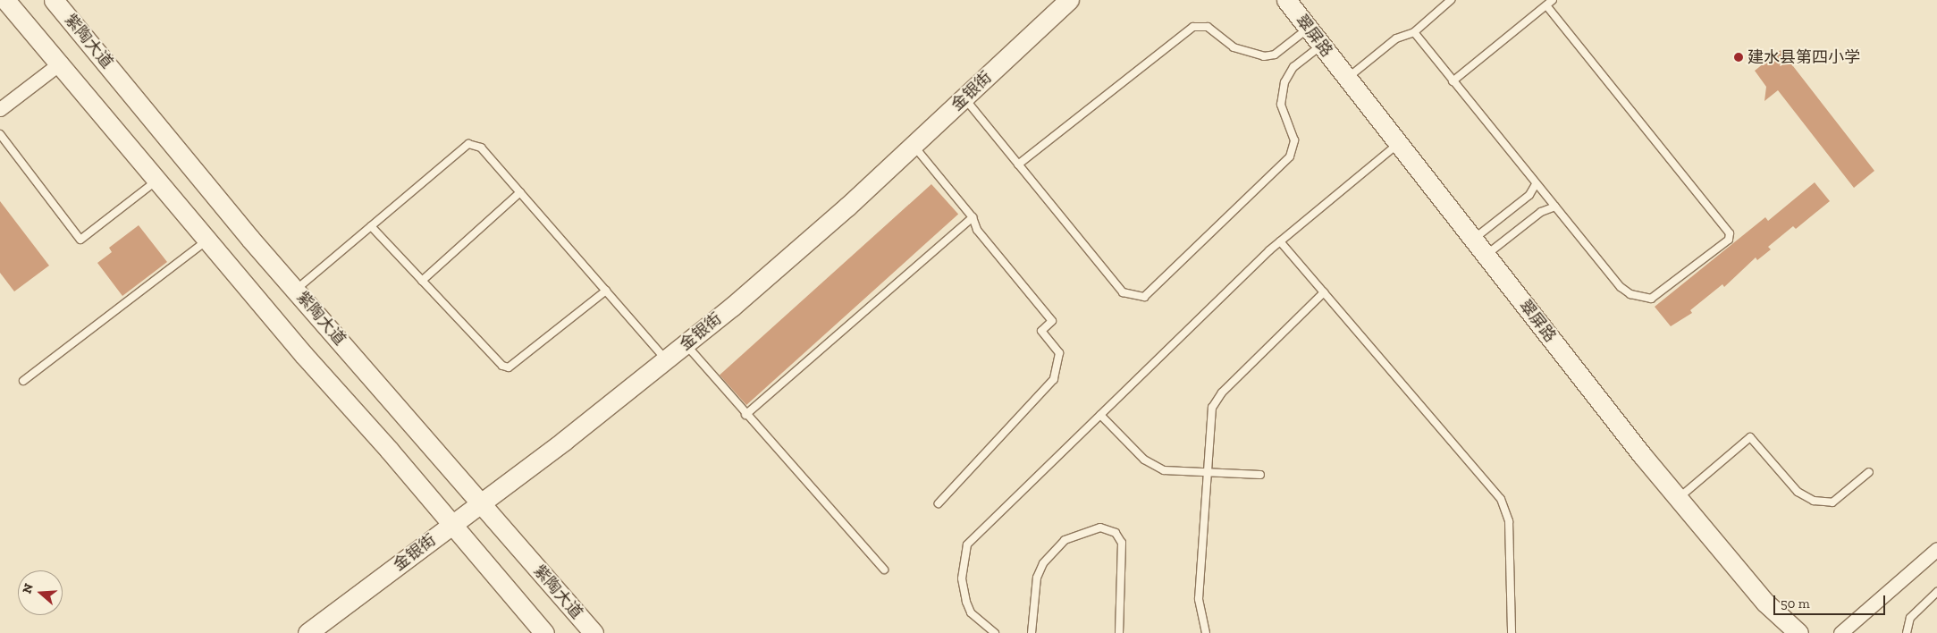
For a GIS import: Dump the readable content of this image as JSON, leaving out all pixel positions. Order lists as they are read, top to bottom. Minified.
{"streets":{"street":["翠屏路","紫陶大道","金银街"]},"crossings":[["紫陶大道","金银街"]],"places":["建水县第四小学"],"scale_bar":"50 m","north":"left"}
